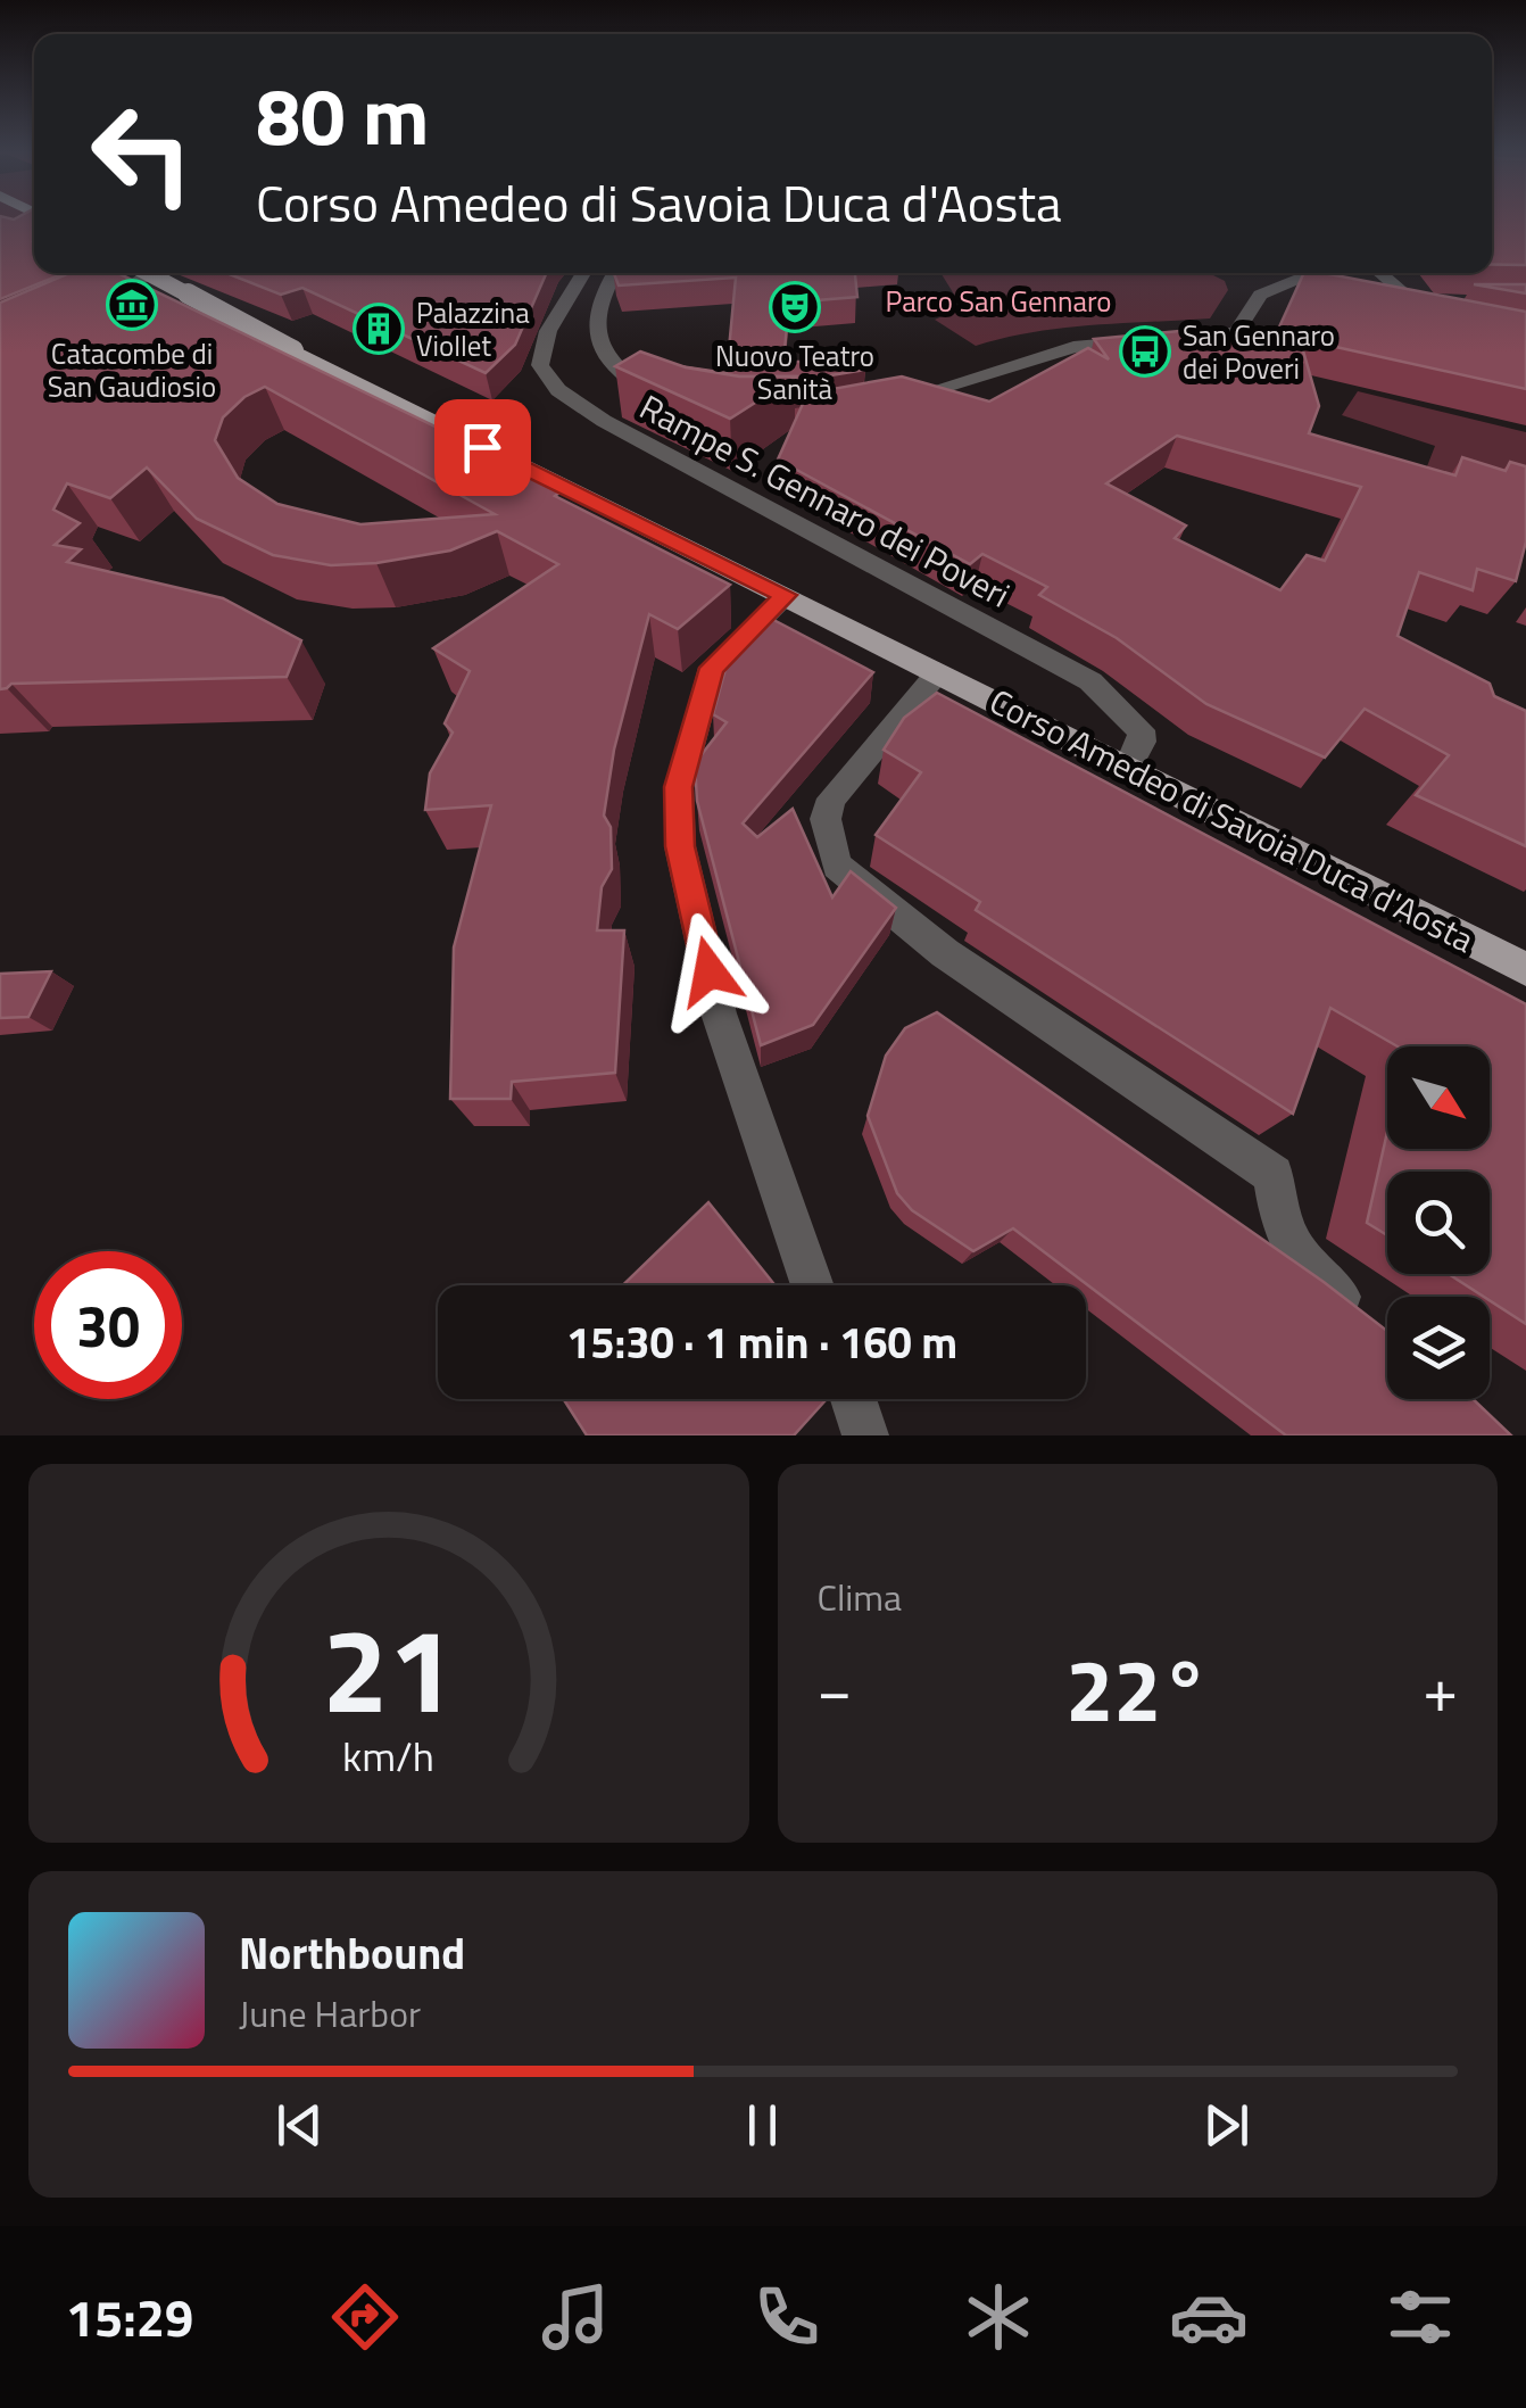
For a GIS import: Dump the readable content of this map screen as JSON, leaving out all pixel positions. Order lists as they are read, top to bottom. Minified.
{"streets":{"main road":["Corso Amedeo di Savoia Duca d'Aosta"],"street":["Rampe S. Gennaro dei Poveri"]},"crossings":[["Rampe S. Gennaro dei Poveri","Corso Amedeo di Savoia Duca d'Aosta"]],"parks":["Parco San Gennaro"],"places":{"museum":["Catacombe di San Gaudiosio"],"theatre":["Nuovo Teatro Sanità"],"building":["Palazzina Viollet"],"bus stop":["San Gennaro dei Poveri"]},"north":"bottom right","page":{"turn":["80 m","Corso Amedeo di Savoia Duca d'Aosta"],"limit":"30","trip":"15:30 · 1 min · 160 m","tile":"Clima","heat":["−","22°","+"],"song":["Northbound","June Harbor"],"tabs":"15:29","gauge":["21","km/h"]}}
